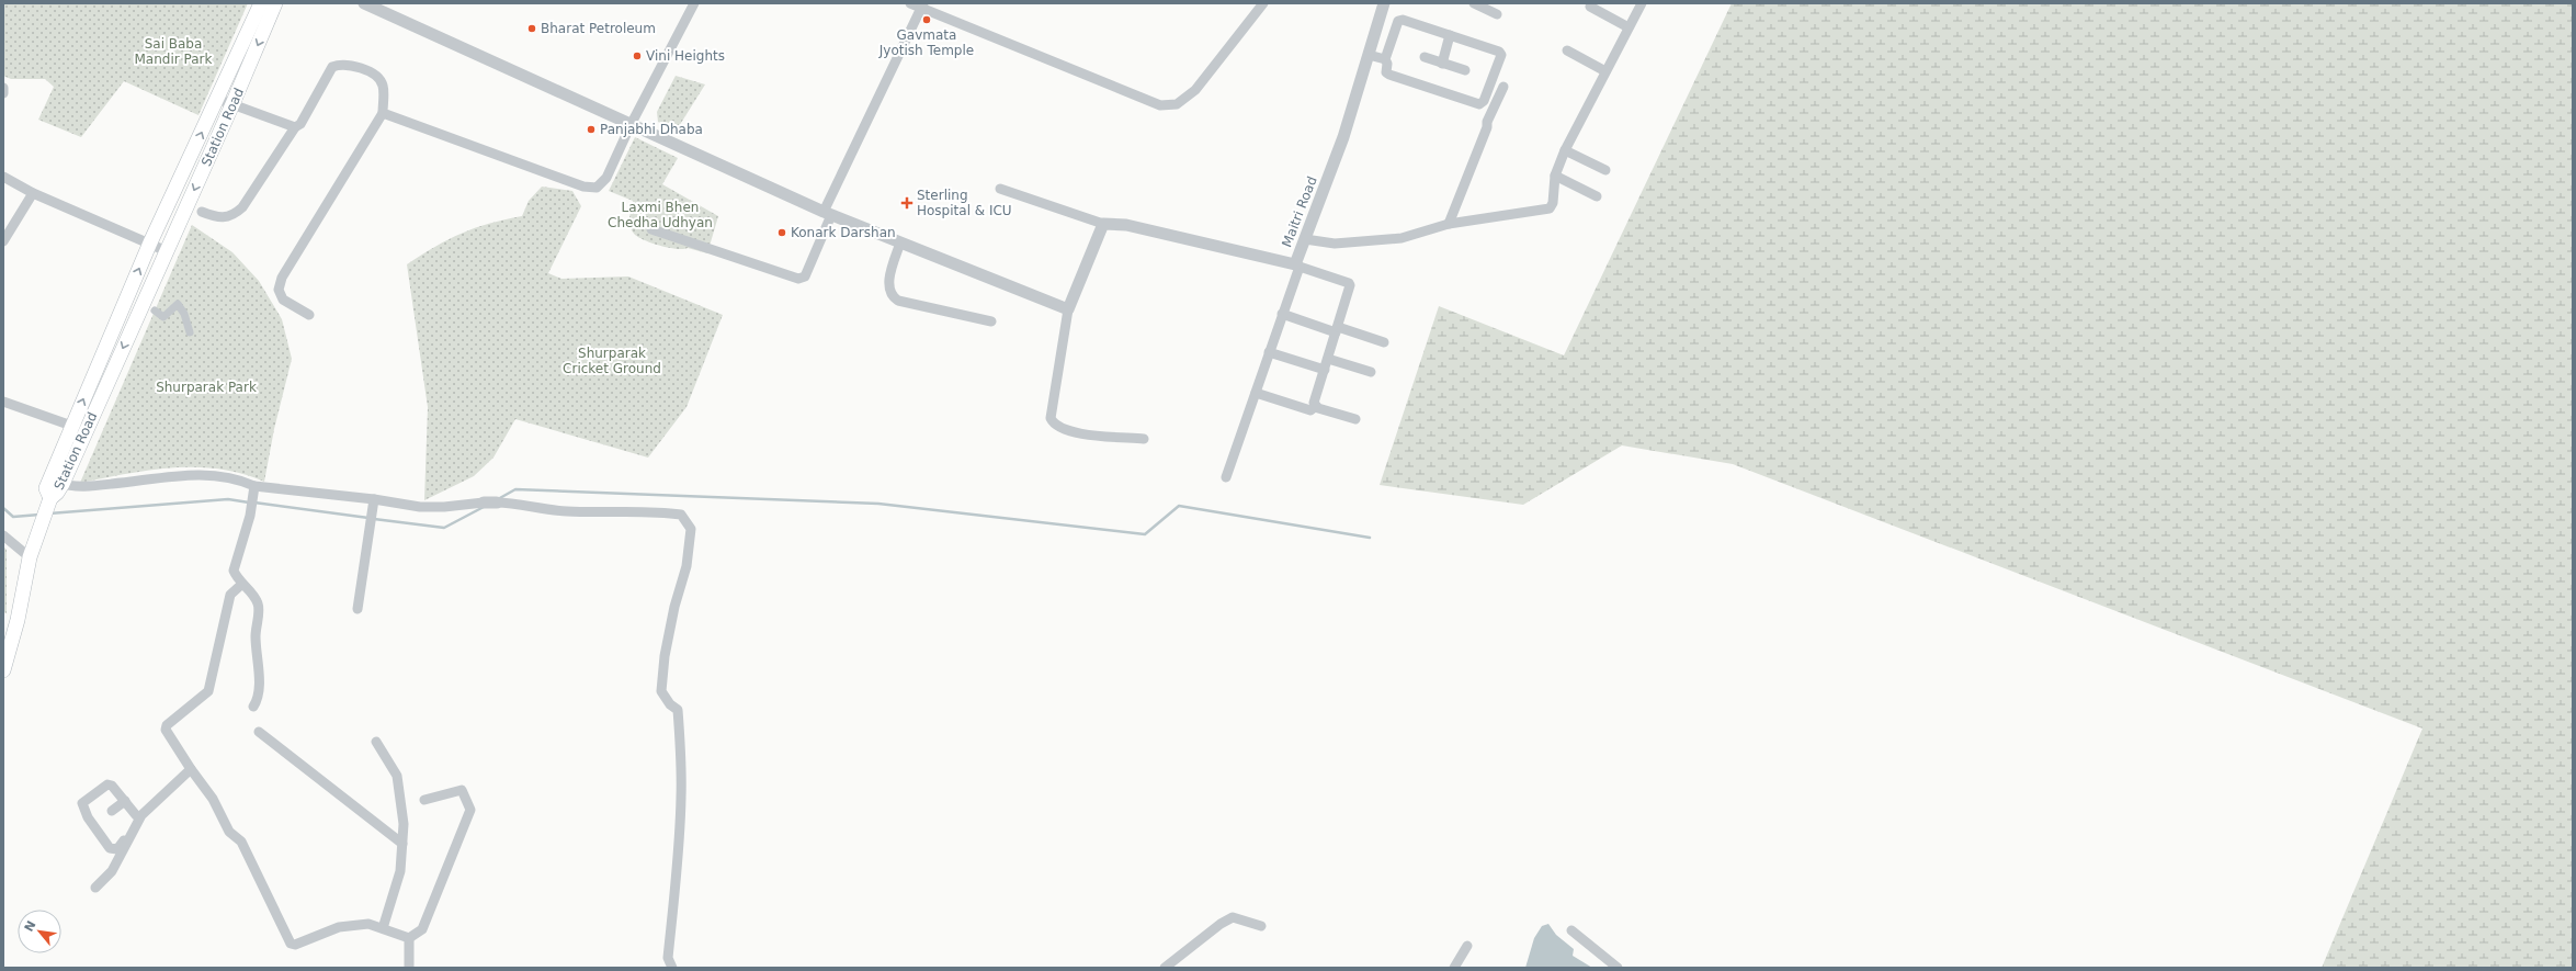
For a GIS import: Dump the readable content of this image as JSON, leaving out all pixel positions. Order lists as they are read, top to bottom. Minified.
{"streets":{"main road":["Station Road"],"street":["Maitri Road"]},"parks":["Sai Baba Mandir Park","Laxmi Bhen Chedha Udhyan","Shurparak Cricket Ground","Shurparak Park"],"places":{"other":["Gavmata Jyotish Temple","Bharat Petroleum","Vini Heights","Panjabhi Dhaba","Konark Darshan"],"health":["Sterling Hospital & ICU"]},"north":"top left"}
